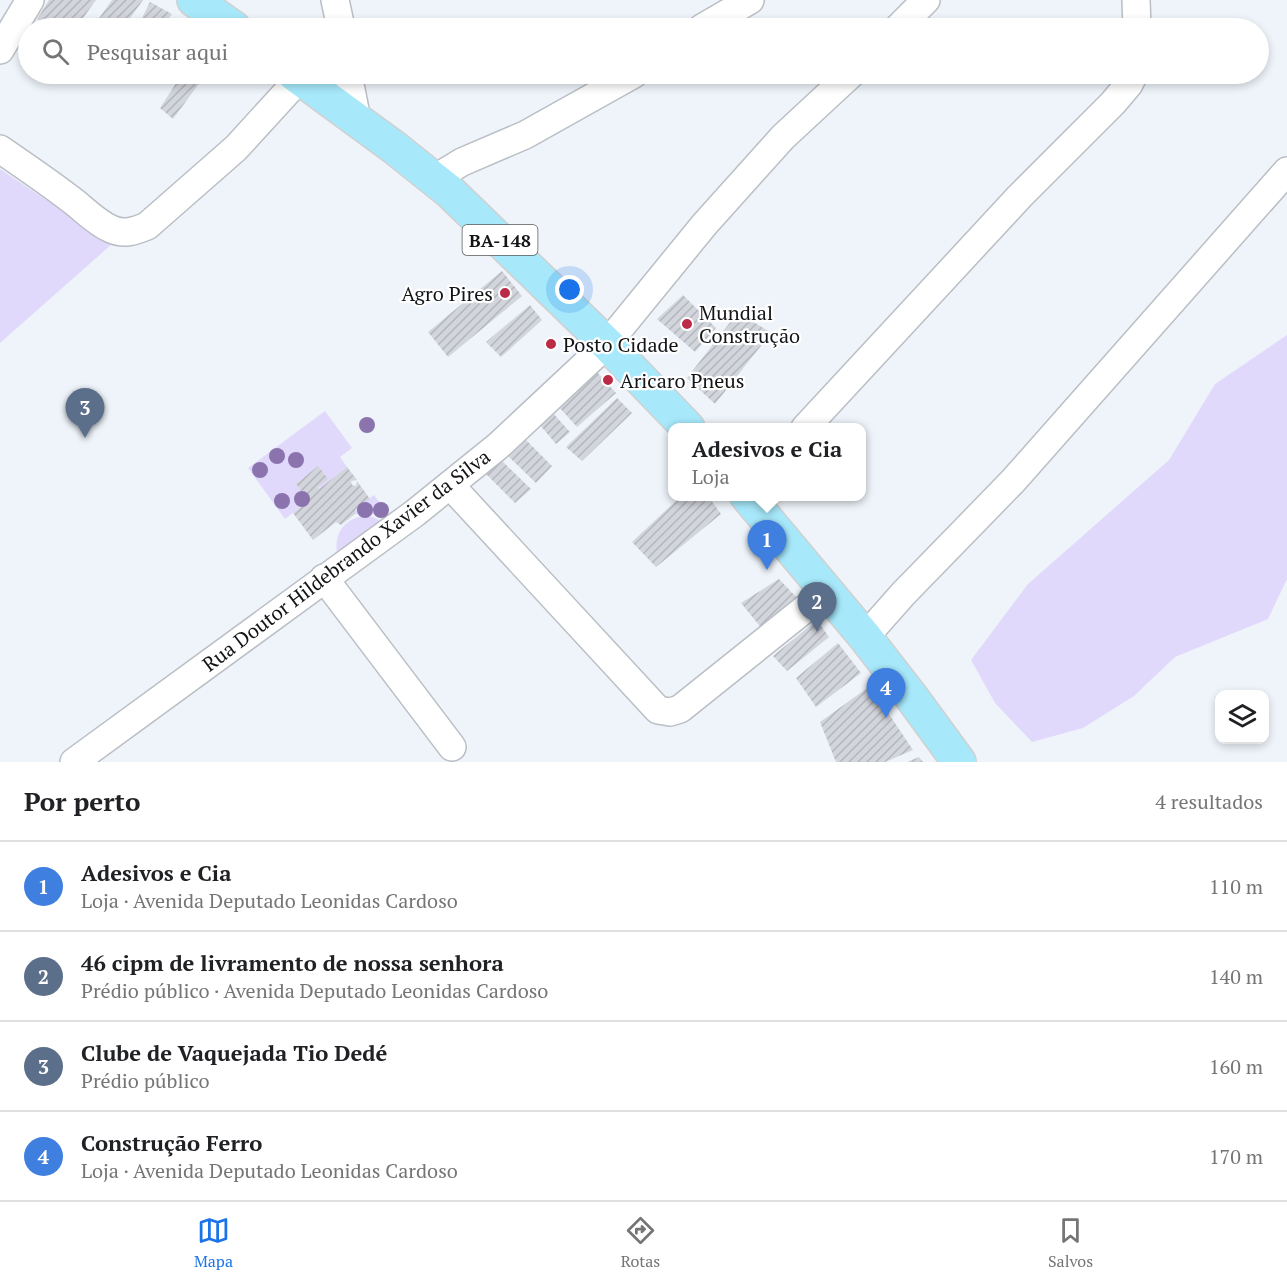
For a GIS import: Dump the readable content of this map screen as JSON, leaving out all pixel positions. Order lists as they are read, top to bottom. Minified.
{"streets":{"main road":["BA-148"],"street":["Rua Doutor Hildebrando Xavier da Silva"]},"crossings":[["BA-148","Rua Doutor Hildebrando Xavier da Silva"]],"places":["Agro Pires","Mundial Construção","Posto Cidade","Aricaro Pneus"],"page":{"search":"Pesquisar aqui","pins":["3","1","2","4"],"popup":["Adesivos e Cia","Loja"],"heading":["Por perto","4 resultados"],"list":[{"mark":"1","name":"Adesivos e Cia","note":"Loja · Avenida Deputado Leonidas Cardoso","value":"110 m"},{"mark":"2","name":"46 cipm de livramento de nossa senhora","note":"Prédio público · Avenida Deputado Leonidas Cardoso","value":"140 m"},{"mark":"3","name":"Clube de Vaquejada Tio Dedé","note":"Prédio público","value":"160 m"},{"mark":"4","name":"Construção Ferro","note":"Loja · Avenida Deputado Leonidas Cardoso","value":"170 m"}],"nav":["Mapa","Rotas","Salvos"]}}
